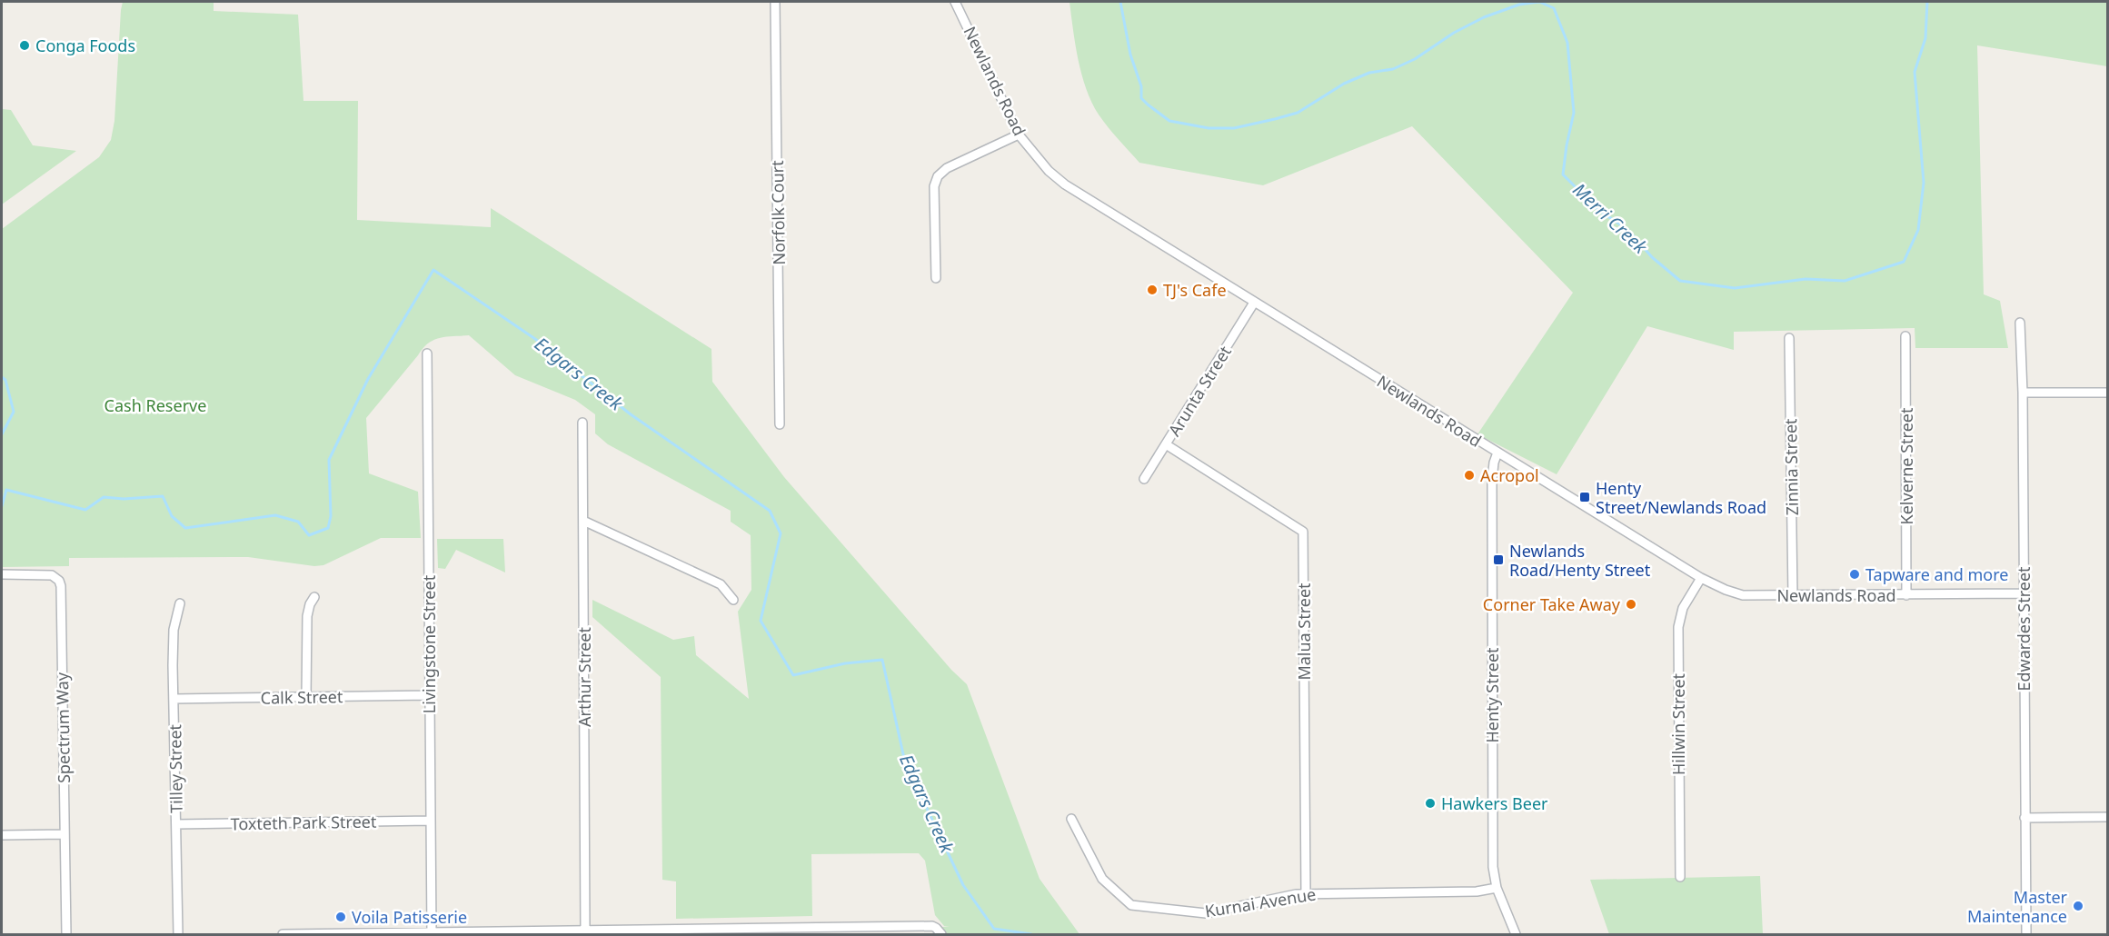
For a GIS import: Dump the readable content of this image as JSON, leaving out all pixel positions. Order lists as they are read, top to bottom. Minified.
{"streets":{"street":["Newlands Road","Norfolk Court","Arunta Street","Kelverne Street","Zinnia Street","Edwardes Street","Malua Street","Livingstone Street","Arthur Street","Henty Street","Calk Street","Hillwin Street","Spectrum Way","Tilley Street","Toxteth Park Street","Kurnai Avenue"]},"crossings":[["Newlands Road","Arunta Street"],["Newlands Road","Kelverne Street"],["Newlands Road","Zinnia Street"],["Newlands Road","Edwardes Street"],["Newlands Road","Henty Street"],["Newlands Road","Hillwin Street"],["Arunta Street","Malua Street"],["Malua Street","Kurnai Avenue"],["Livingstone Street","Calk Street"],["Livingstone Street","Toxteth Park Street"],["Henty Street","Kurnai Avenue"],["Calk Street","Tilley Street"],["Tilley Street","Toxteth Park Street"]],"water":["Merri Creek","Edgars Creek"],"parks":["Cash Reserve"],"places":{"other":["Conga Foods","TJ's Cafe","Acropol","Tapware and more","Corner Take Away","Hawkers Beer","Master Maintenance","Voila Patisserie"],"transit":["Henty Street/Newlands Road","Newlands Road/Henty Street"]}}
